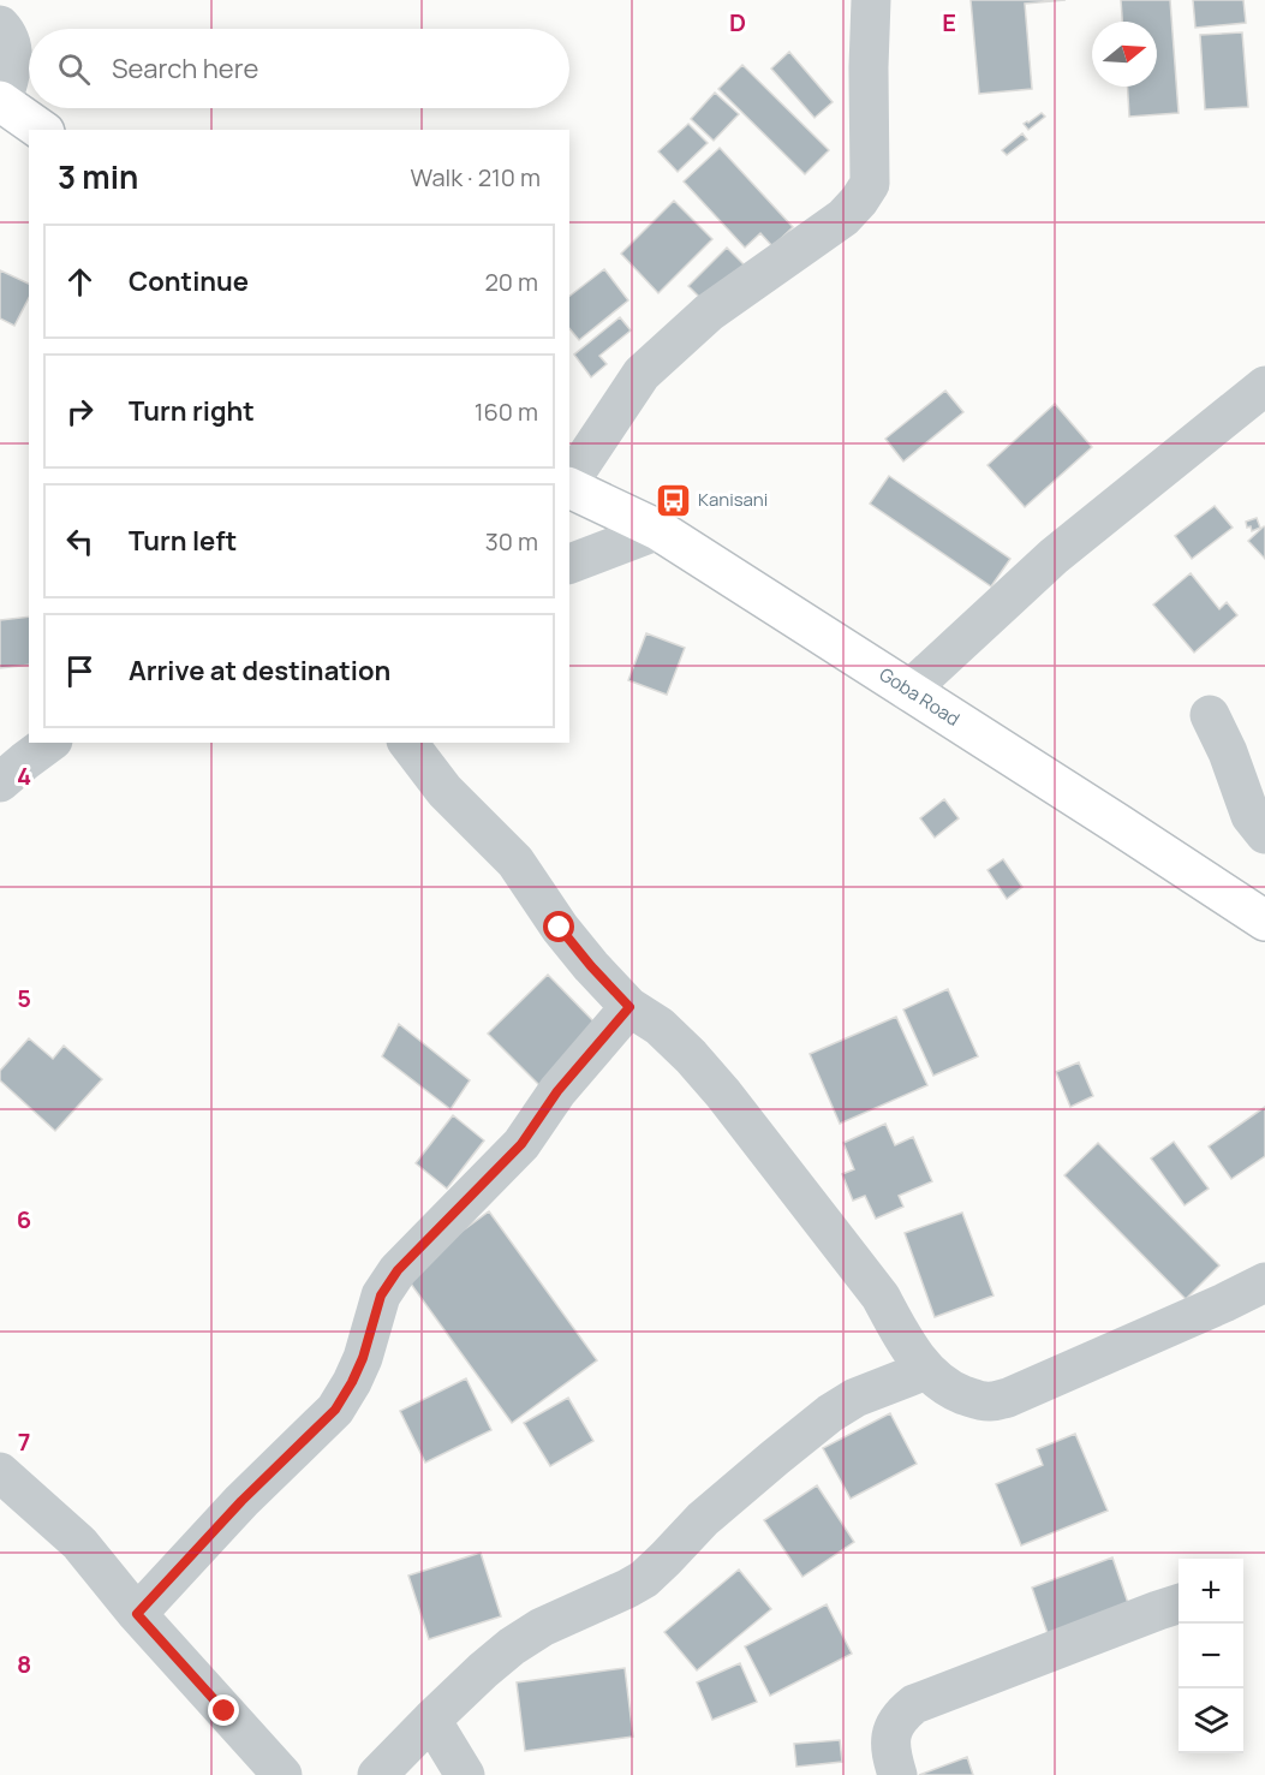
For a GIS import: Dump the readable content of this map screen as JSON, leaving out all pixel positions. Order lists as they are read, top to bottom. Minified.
{"streets":{"main road":["Goba Road"]},"places":{"bus stop":["Kanisani"]},"north":"right","page":{"search":"Search here","heading":["3 min","Walk · 210 m"],"list":[["Continue","20 m"],["Turn right","160 m"],["Turn left","30 m"],"Arrive at destination"],"map_buttons":["+","−"]},"grid":{"columns":["D","E"],"rows":["4","5","6","7","8"]}}
